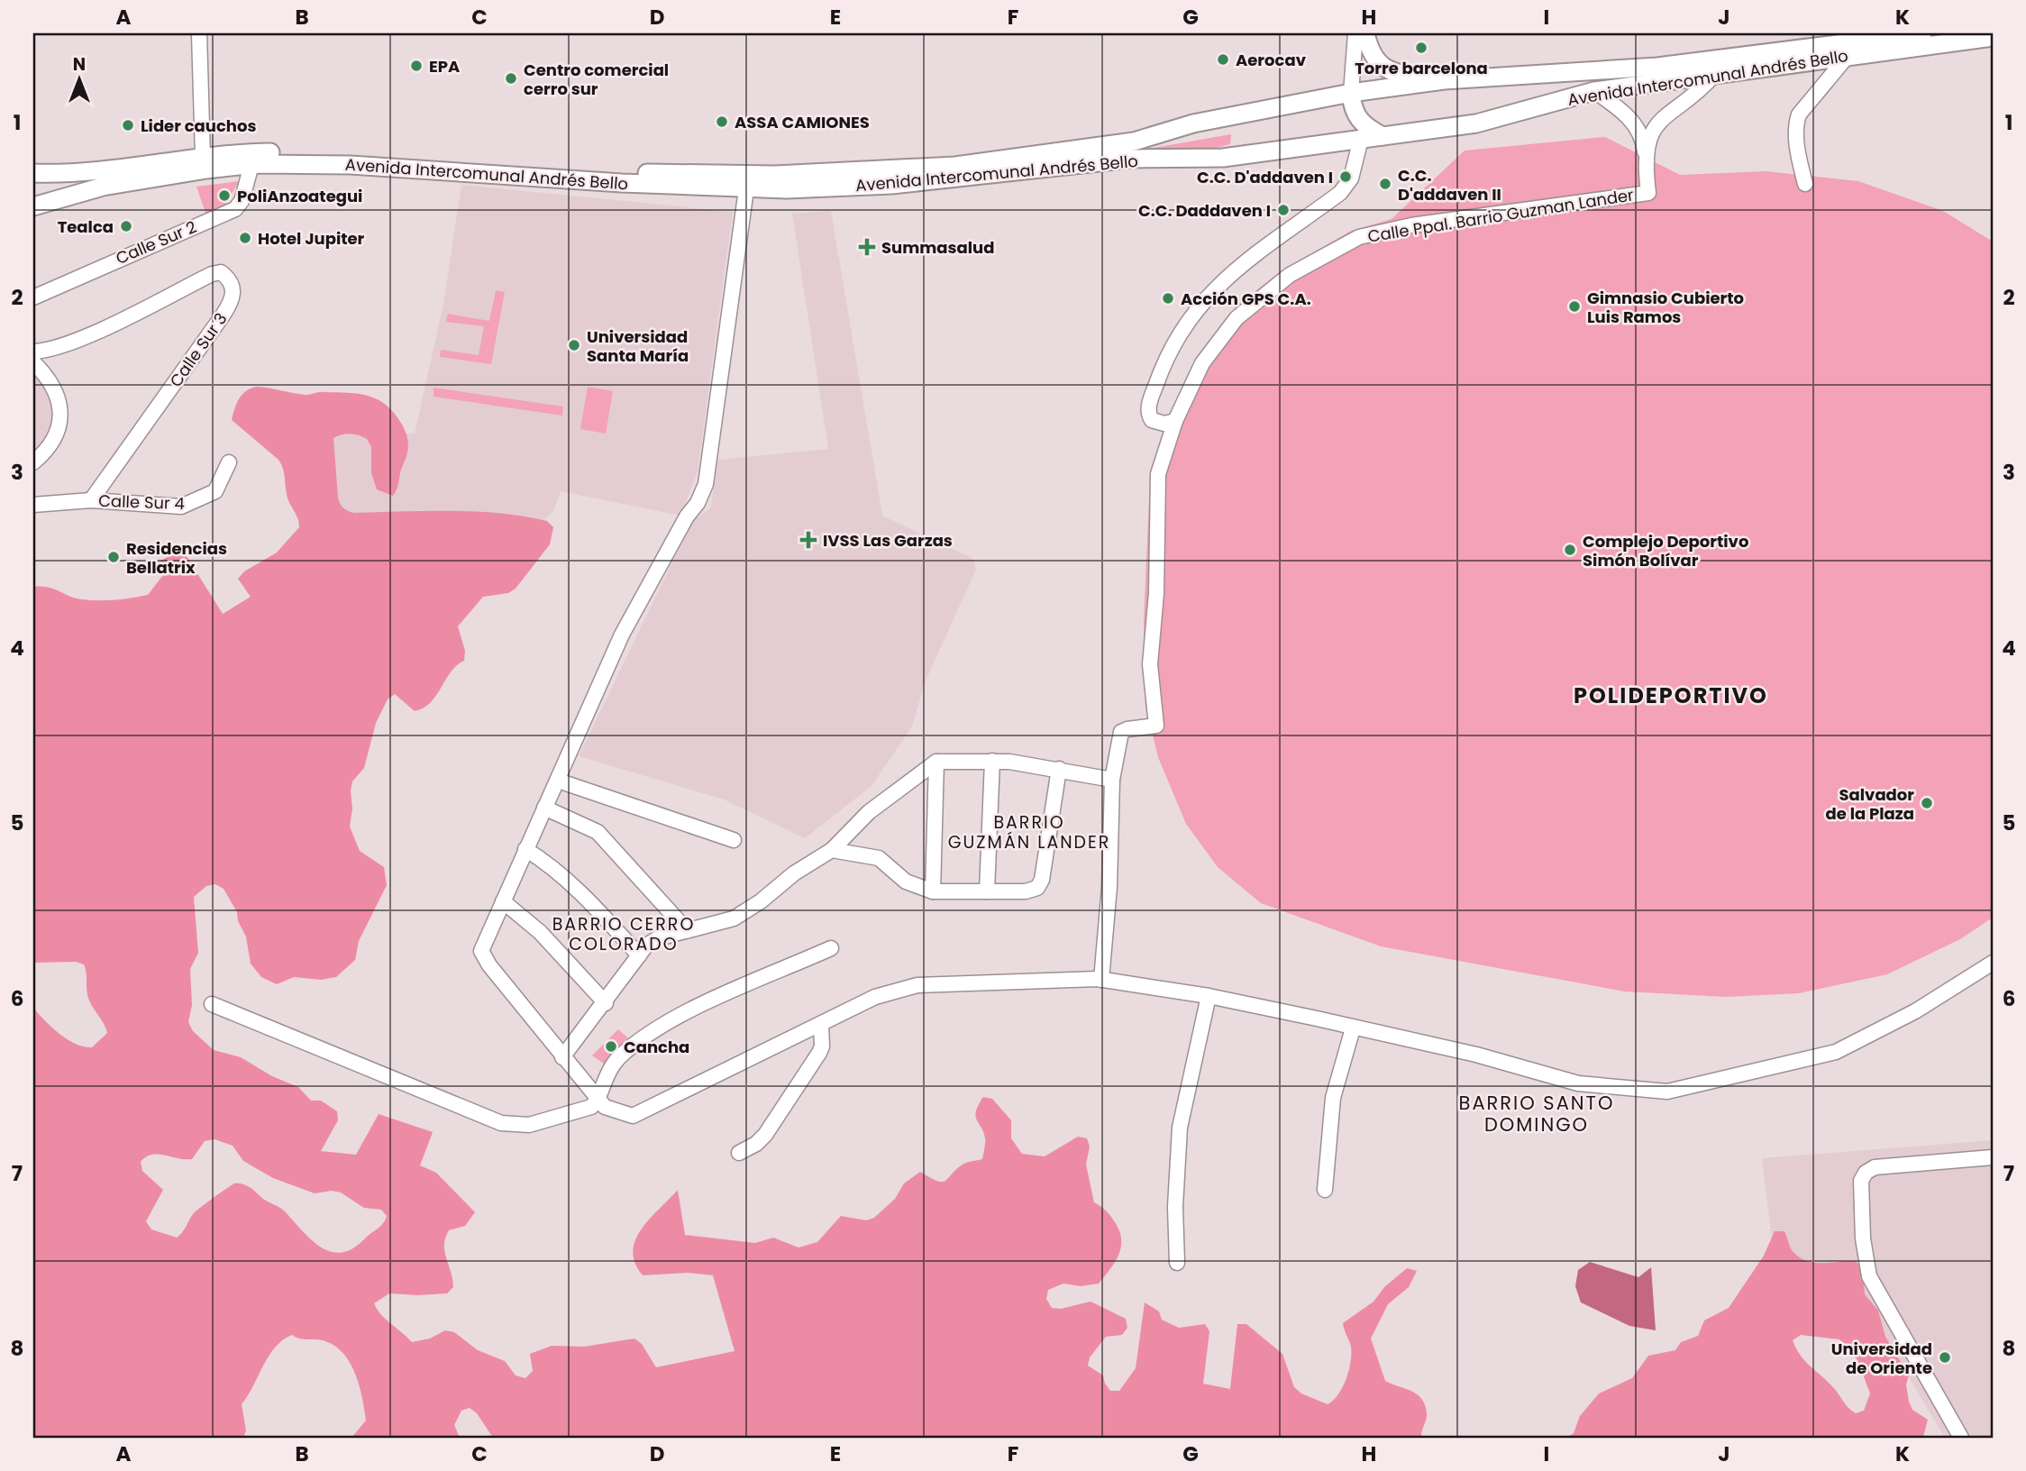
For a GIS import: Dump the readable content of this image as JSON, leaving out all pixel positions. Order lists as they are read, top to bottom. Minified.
{"streets":{"main road":["Avenida Intercomunal Andrés Bello"],"street":["Calle Ppal. Barrio Guzman Lander","Calle Sur 2","Calle Sur 3","Calle Sur 4"]},"crossings":[["Avenida Intercomunal Andrés Bello","Calle Ppal. Barrio Guzman Lander"],["Avenida Intercomunal Andrés Bello","Calle Sur 2"],["Calle Sur 3","Calle Sur 4"]],"districts":["POLIDEPORTIVO","BARRIO GUZMÁN LANDER","BARRIO CERRO COLORADO","BARRIO SANTO DOMINGO"],"places":{"other":["Torre barcelona","Aerocav","EPA","Centro comercial cerro sur","ASSA CAMIONES","Lider cauchos","C.C. D'addaven I","C.C. D'addaven II","PoliAnzoategui","C.C. Daddaven I","Tealca","Hotel Jupiter","Acción GPS C.A.","Gimnasio Cubierto Luis Ramos","Universidad Santa María","Complejo Deportivo Simón Bolívar","Residencias Bellatrix","Salvador de la Plaza","Cancha","Universidad de Oriente"],"health":["Summasalud","IVSS Las Garzas"]},"north":"top","grid":{"columns":["A","B","C","D","E","F","G","H","I","J","K"],"rows":["1","2","3","4","5","6","7","8"]}}
